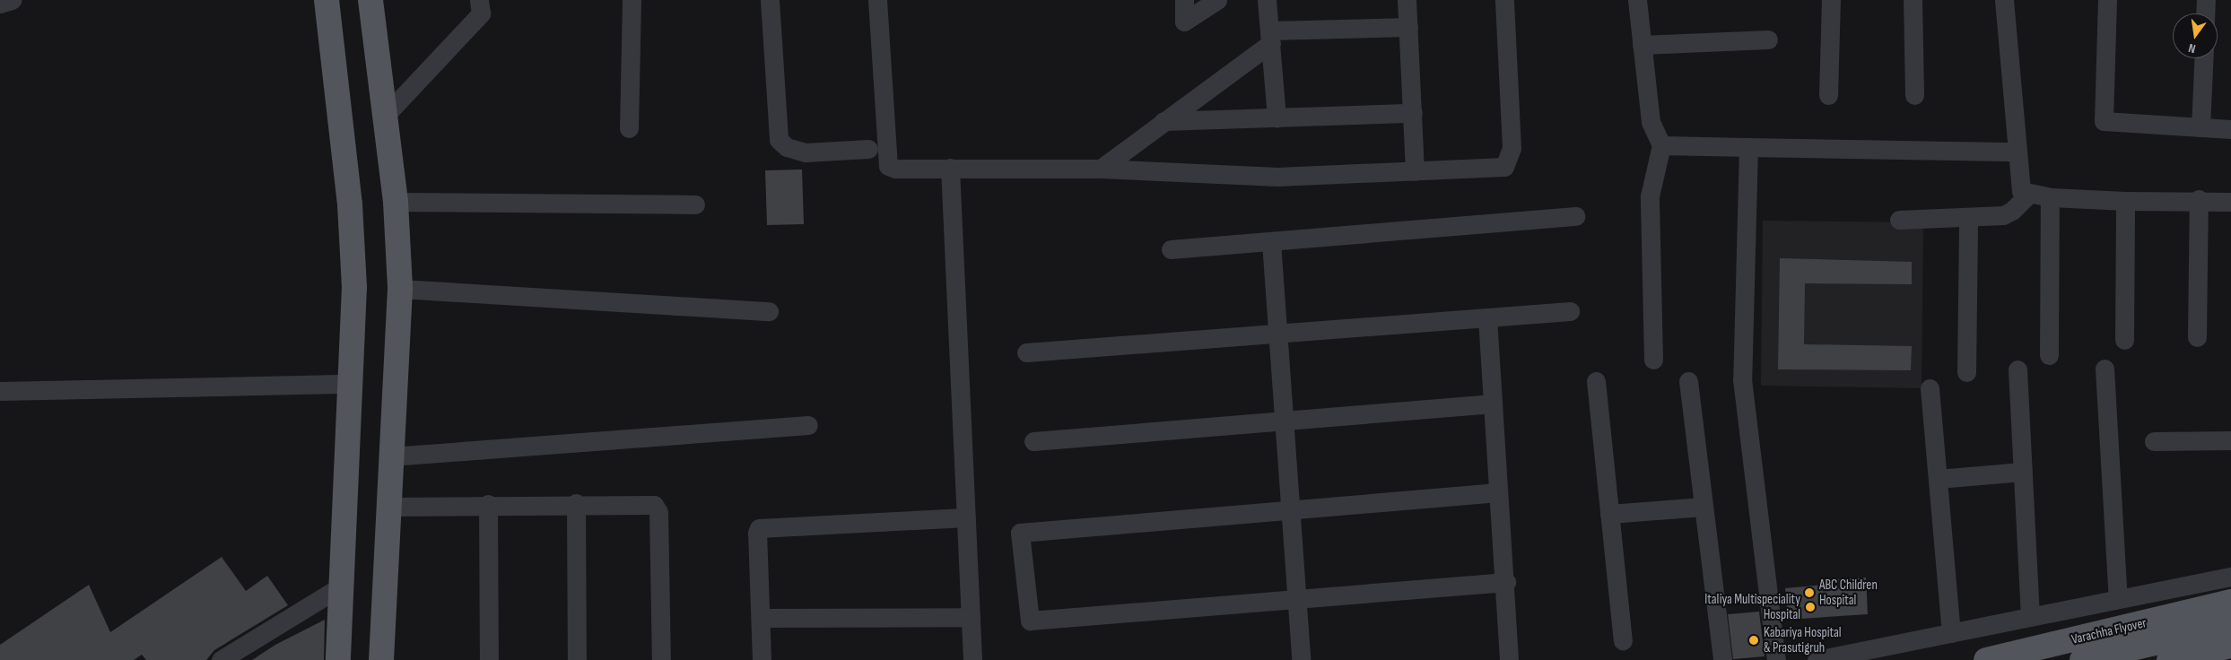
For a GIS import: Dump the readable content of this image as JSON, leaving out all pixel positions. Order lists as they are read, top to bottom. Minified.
{"streets":{"main road":["Varachha Flyover"]},"places":["ABC Children Hospital","Italiya Multispeciality Hospital","Kabariya Hospital & Prasutigruh"],"north":"bottom"}
